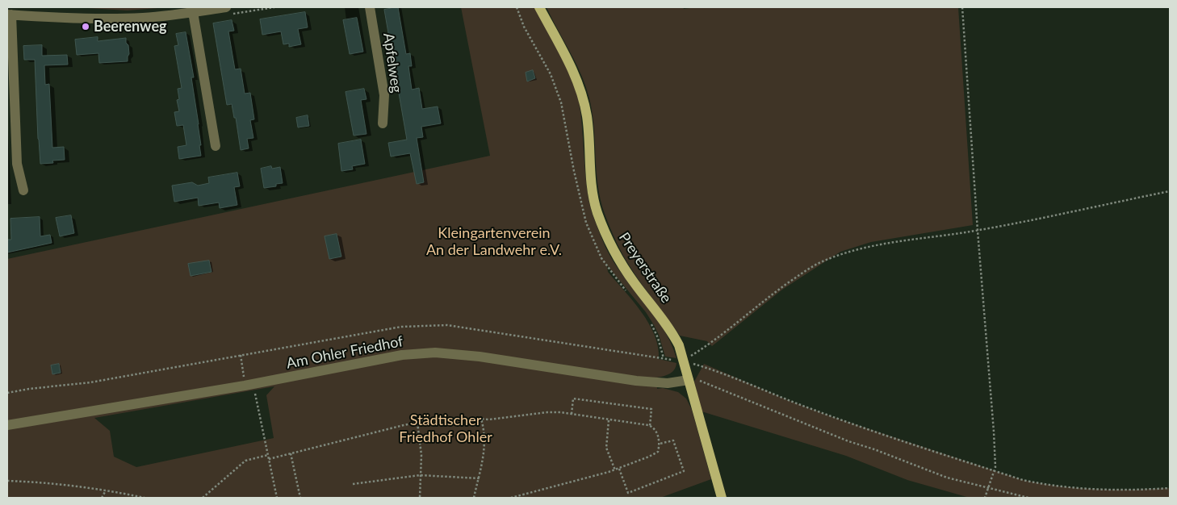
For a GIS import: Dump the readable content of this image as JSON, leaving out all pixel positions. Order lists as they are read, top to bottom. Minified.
{"streets":{"main road":["Preyerstraße"],"street":["Apfelweg","Am Ohler Friedhof"]},"crossings":[["Preyerstraße","Am Ohler Friedhof"]],"parks":["Kleingartenverein An der Landwehr e.V.","Städtischer Friedhof Ohler"],"places":["Beerenweg"]}
